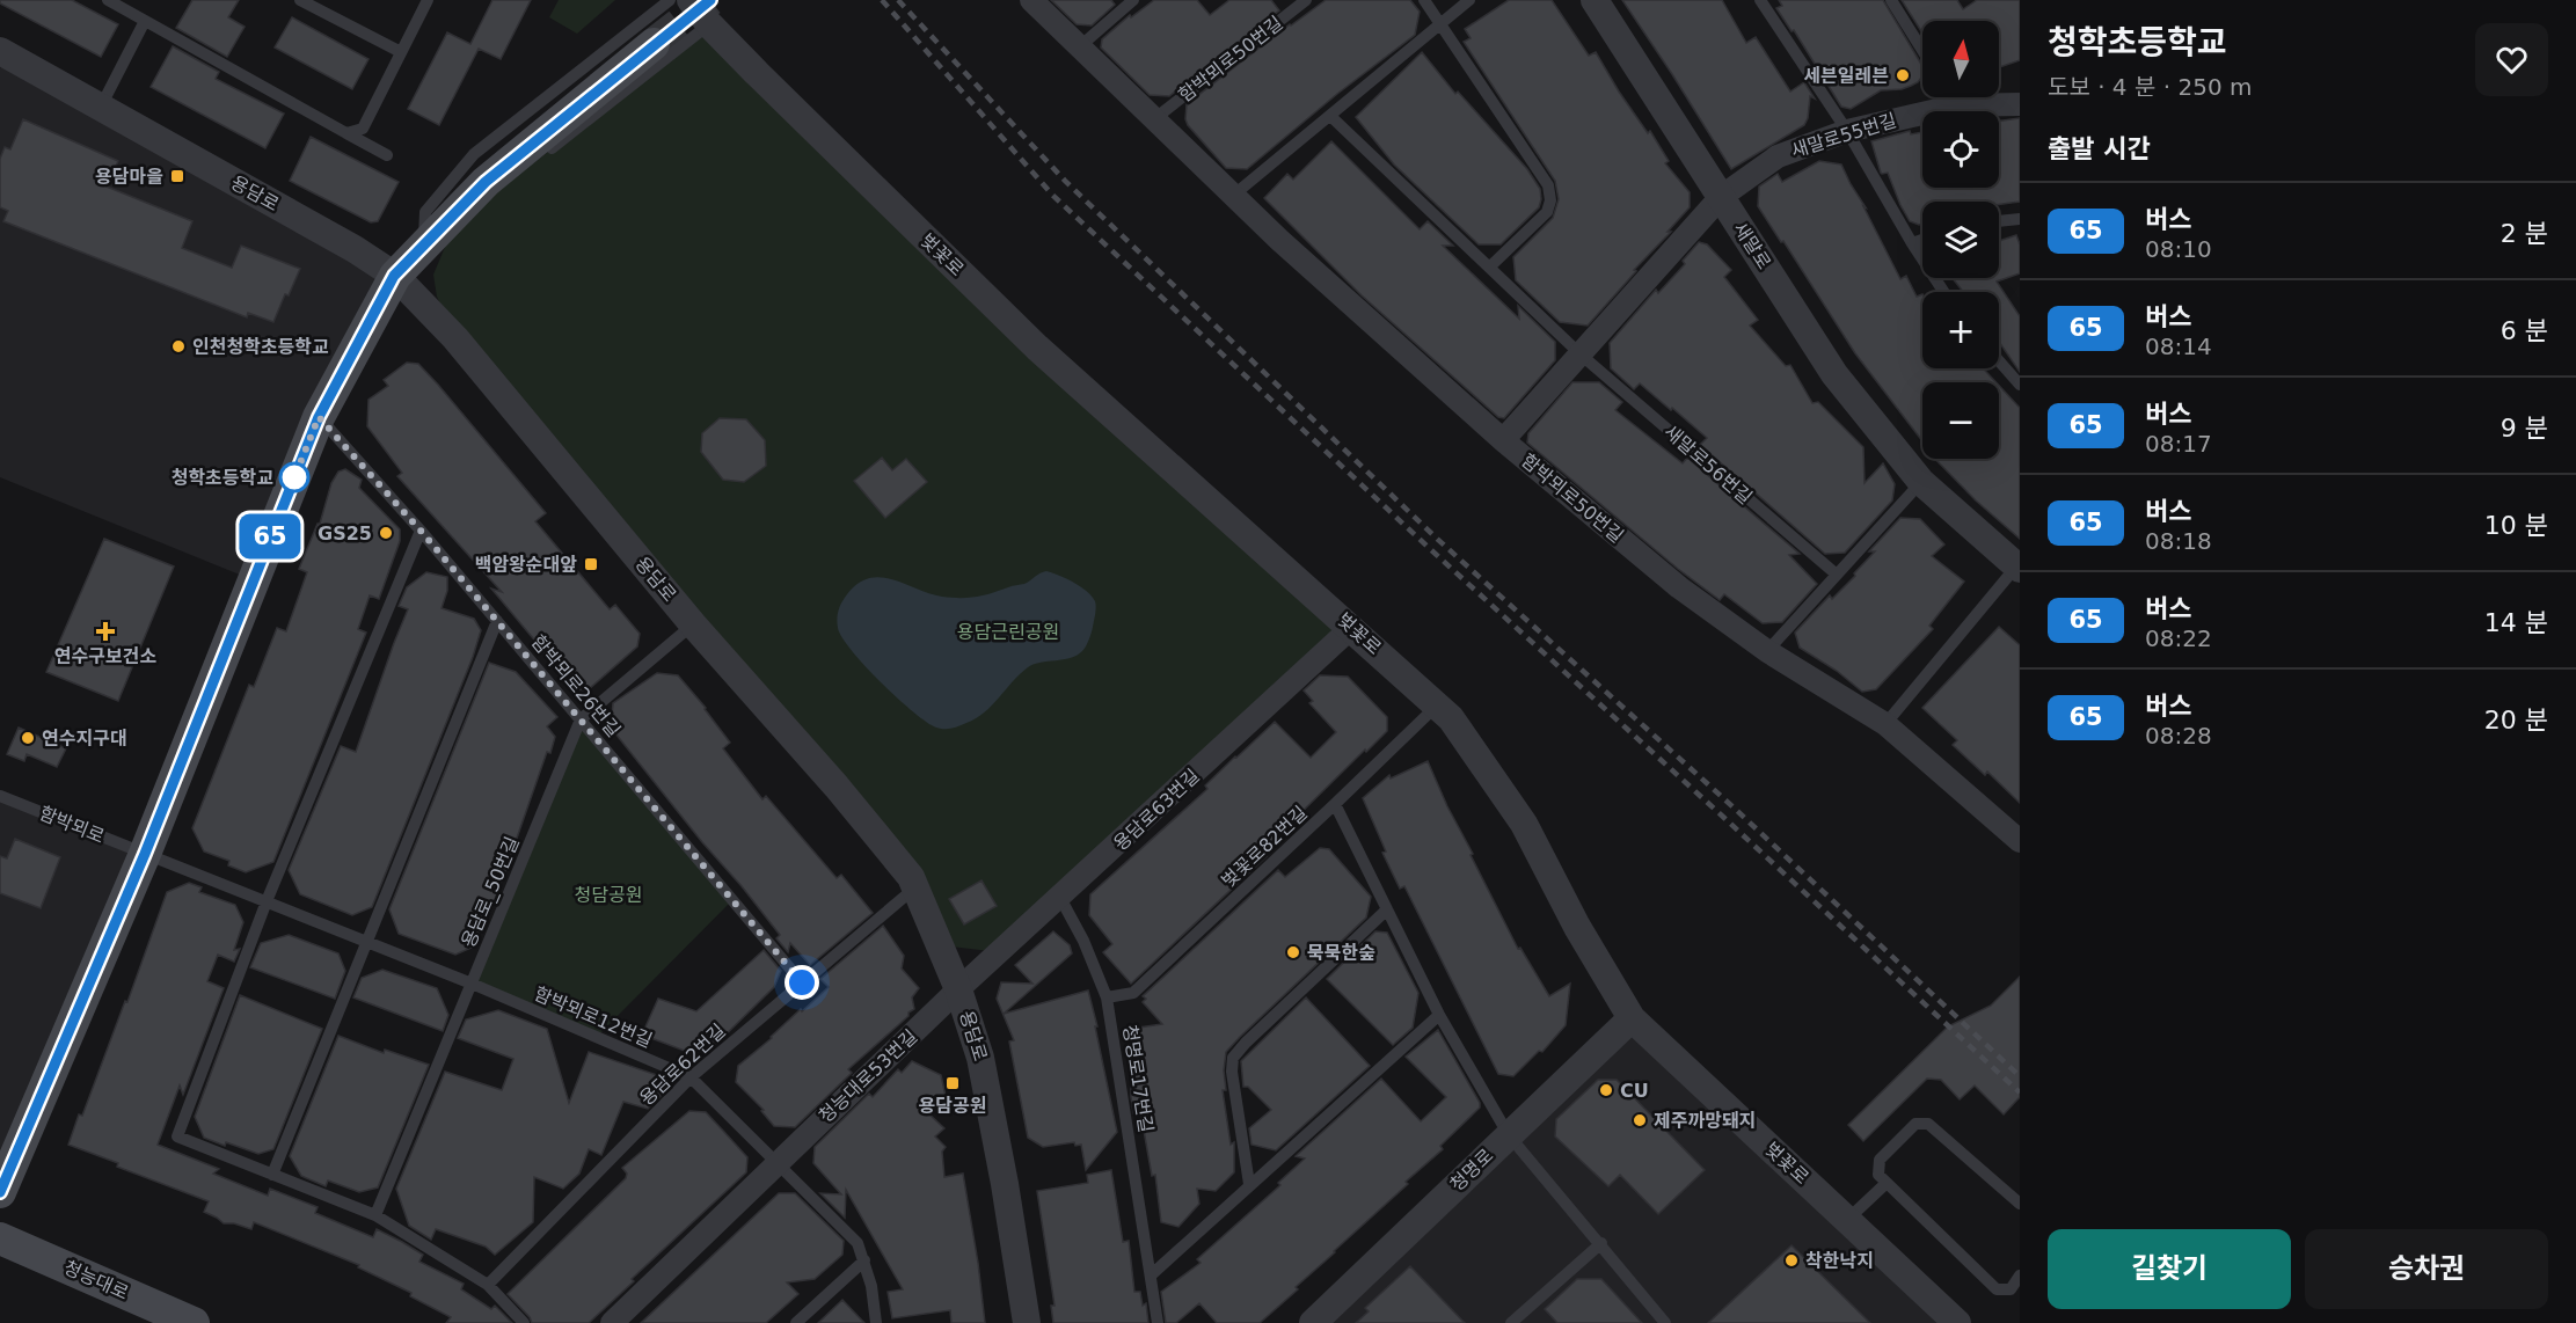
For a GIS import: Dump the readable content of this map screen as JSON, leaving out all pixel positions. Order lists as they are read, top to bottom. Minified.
{"streets":{"main road":["청능대로"],"street":["함박뫼로50번길","새말로55번길","용담로","새말로","벚꽃로","용담로63번길","청능대로53번길","청명로"],"lane":["새말로56번길","함박뫼로26번길","함박뫼로","벚꽃로82번길","용담로_50번길","함박뫼로12번길","용담로62번길","청명로17번길"]},"crossings":[["함박뫼로50번길","새말로"],["새말로55번길","새말로"],["용담로","용담로63번길"],["용담로","용담로_50번길"],["용담로","용담로62번길"],["용담로","청능대로53번길"],["벚꽃로","용담로63번길"],["벚꽃로","벚꽃로82번길"],["벚꽃로","청명로"],["함박뫼로26번길","용담로_50번길"],["함박뫼로26번길","용담로62번길"],["용담로63번길","청능대로53번길"],["용담로63번길","청명로17번길"],["함박뫼로","함박뫼로12번길"],["벚꽃로82번길","청명로17번길"],["용담로_50번길","함박뫼로12번길"],["함박뫼로12번길","용담로62번길"],["함박뫼로12번길","청능대로53번길"]],"parks":["용담근린공원","청담공원"],"places":{"other":["세븐일레븐","인천청학초등학교","청학초등학교","GS25","연수지구대","묵묵한숲","CU","제주까망돼지","착한낙지"],"transit":["용담마을","백암왕순대앞","용담공원"],"health":["연수구보건소"]},"lines":["bus line 65"],"north":"top","page":{"on_map":"65","heading":[["청학초등학교","도보 · 4 분 · 250 m"],"출발 시간"],"map_buttons":["+","−"],"list":[{"mark":"65","name":"버스","note":"08:10","value":"2 분"},{"mark":"65","name":"버스","note":"08:14","value":"6 분"},{"mark":"65","name":"버스","note":"08:17","value":"9 분"},{"mark":"65","name":"버스","note":"08:18","value":"10 분"},{"mark":"65","name":"버스","note":"08:22","value":"14 분"},{"mark":"65","name":"버스","note":"08:28","value":"20 분"}],"buttons":["길찾기","승차권"]}}
